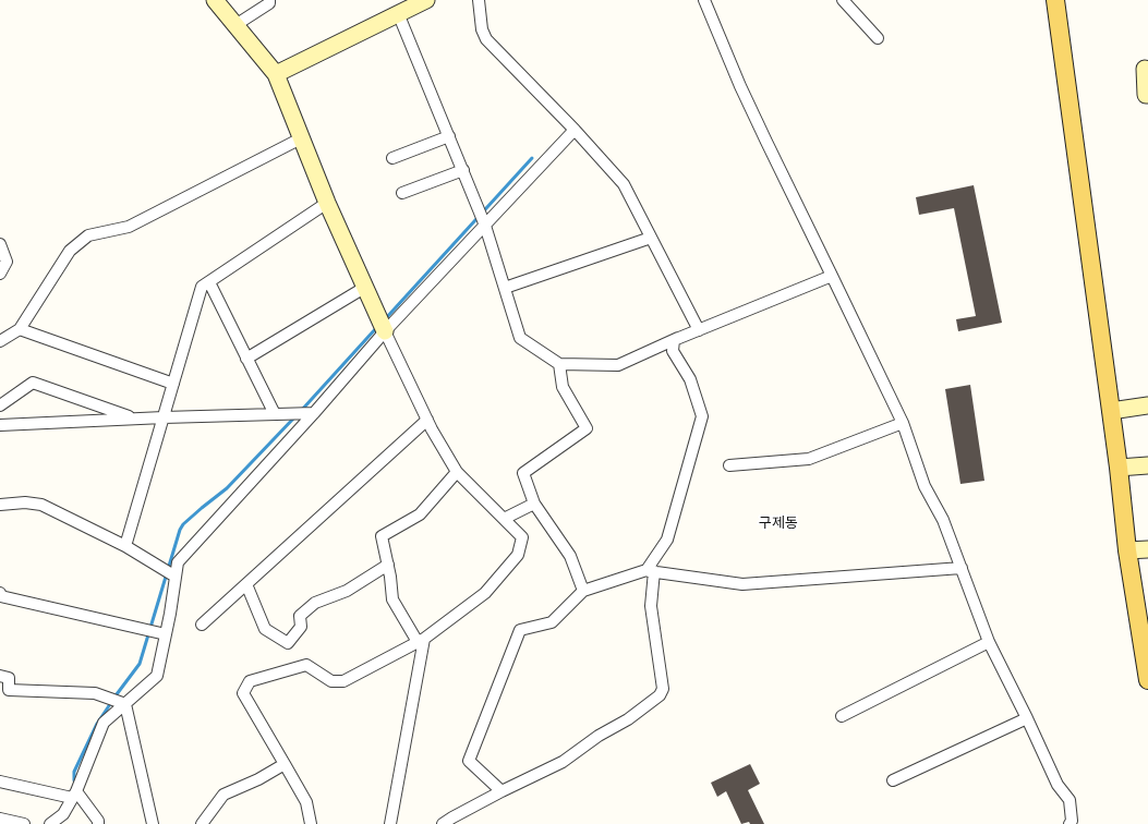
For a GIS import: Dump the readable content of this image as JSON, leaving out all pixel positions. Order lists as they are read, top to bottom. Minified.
{"districts":["구제동"]}
